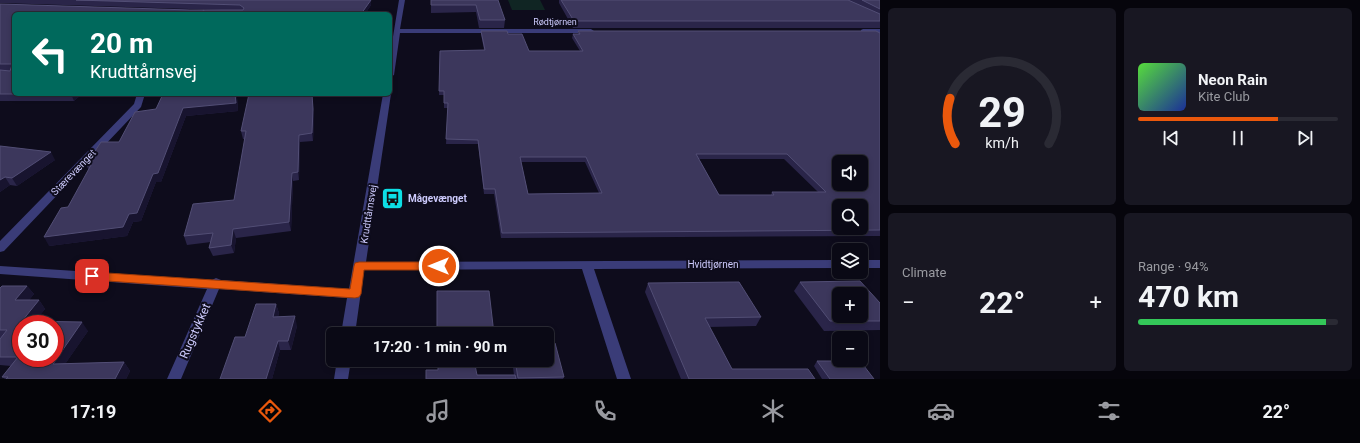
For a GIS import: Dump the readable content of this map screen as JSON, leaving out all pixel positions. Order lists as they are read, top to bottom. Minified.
{"streets":{"street":["Rødtjørnen","Stærevænget","Krudttårnsvej","Hvidtjørnen","Rugstykket"]},"crossings":[["Krudttårnsvej","Hvidtjørnen"]],"places":{"bus stop":["Mågevænget"]},"page":{"turn":["20 m","Krudttårnsvej"],"song":["Neon Rain","Kite Club"],"map_buttons":["+","−"],"tile":["Climate",["Range · 94%","470 km"]],"heat":["−","22°","+"],"limit":"30","trip":"17:20 · 1 min · 90 m","tabs":["17:19","22°"],"gauge":["29","km/h"]}}
